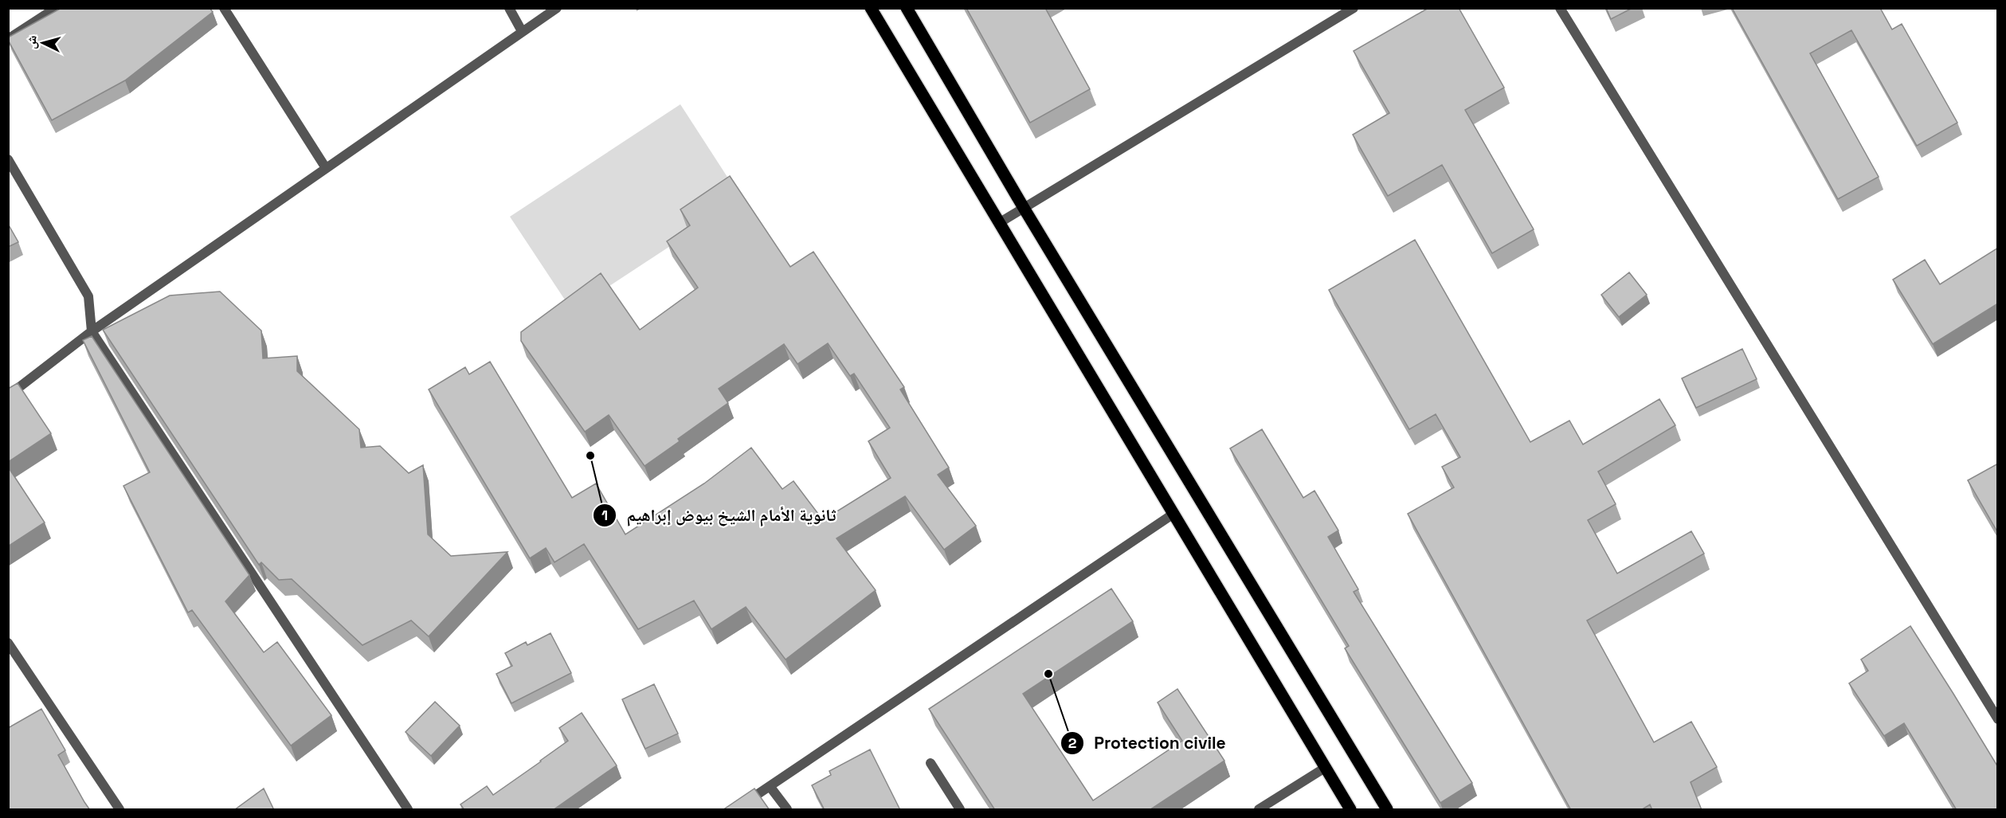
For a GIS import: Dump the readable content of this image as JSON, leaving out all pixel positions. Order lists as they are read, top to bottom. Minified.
{"places":["ثانوية الأمام الشيخ بيوض إبراهيم","Protection civile"],"north":"left"}
